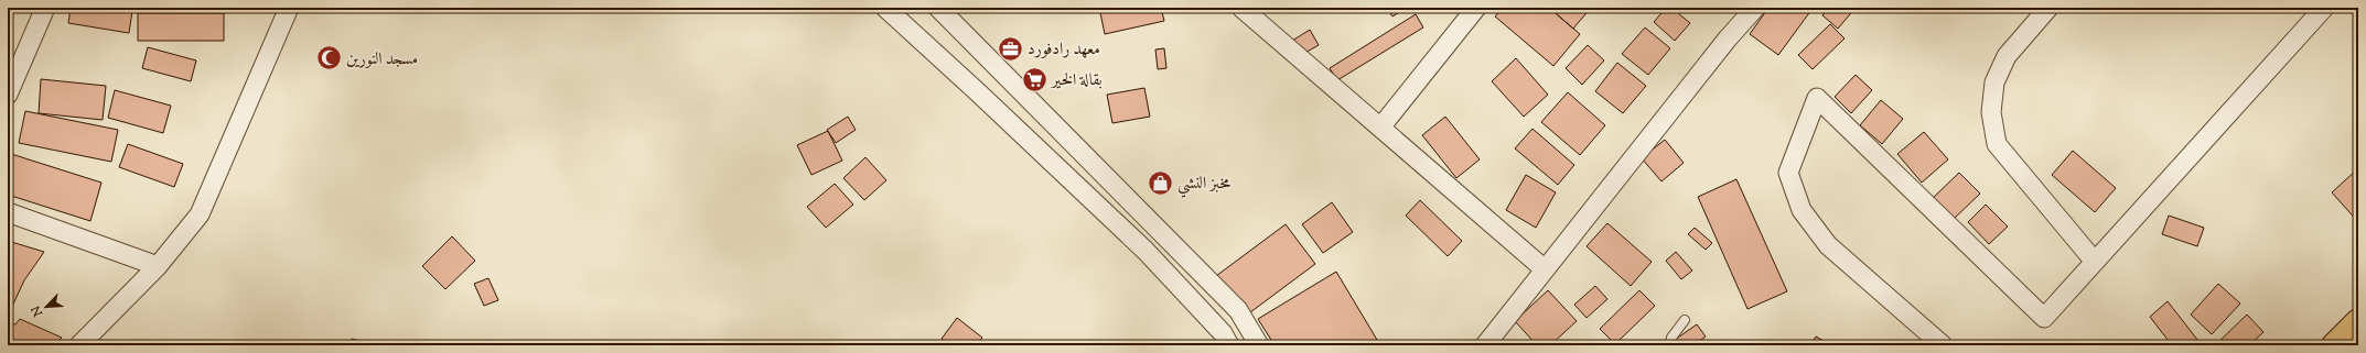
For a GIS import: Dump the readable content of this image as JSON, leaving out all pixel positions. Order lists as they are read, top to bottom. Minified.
{"places":{"office":["معهد رادفورد"],"mosque":["مسجد النورين"],"supermarket":["بقالة الخير"],"shop":["مخبز النشي"]},"north":"bottom left"}
